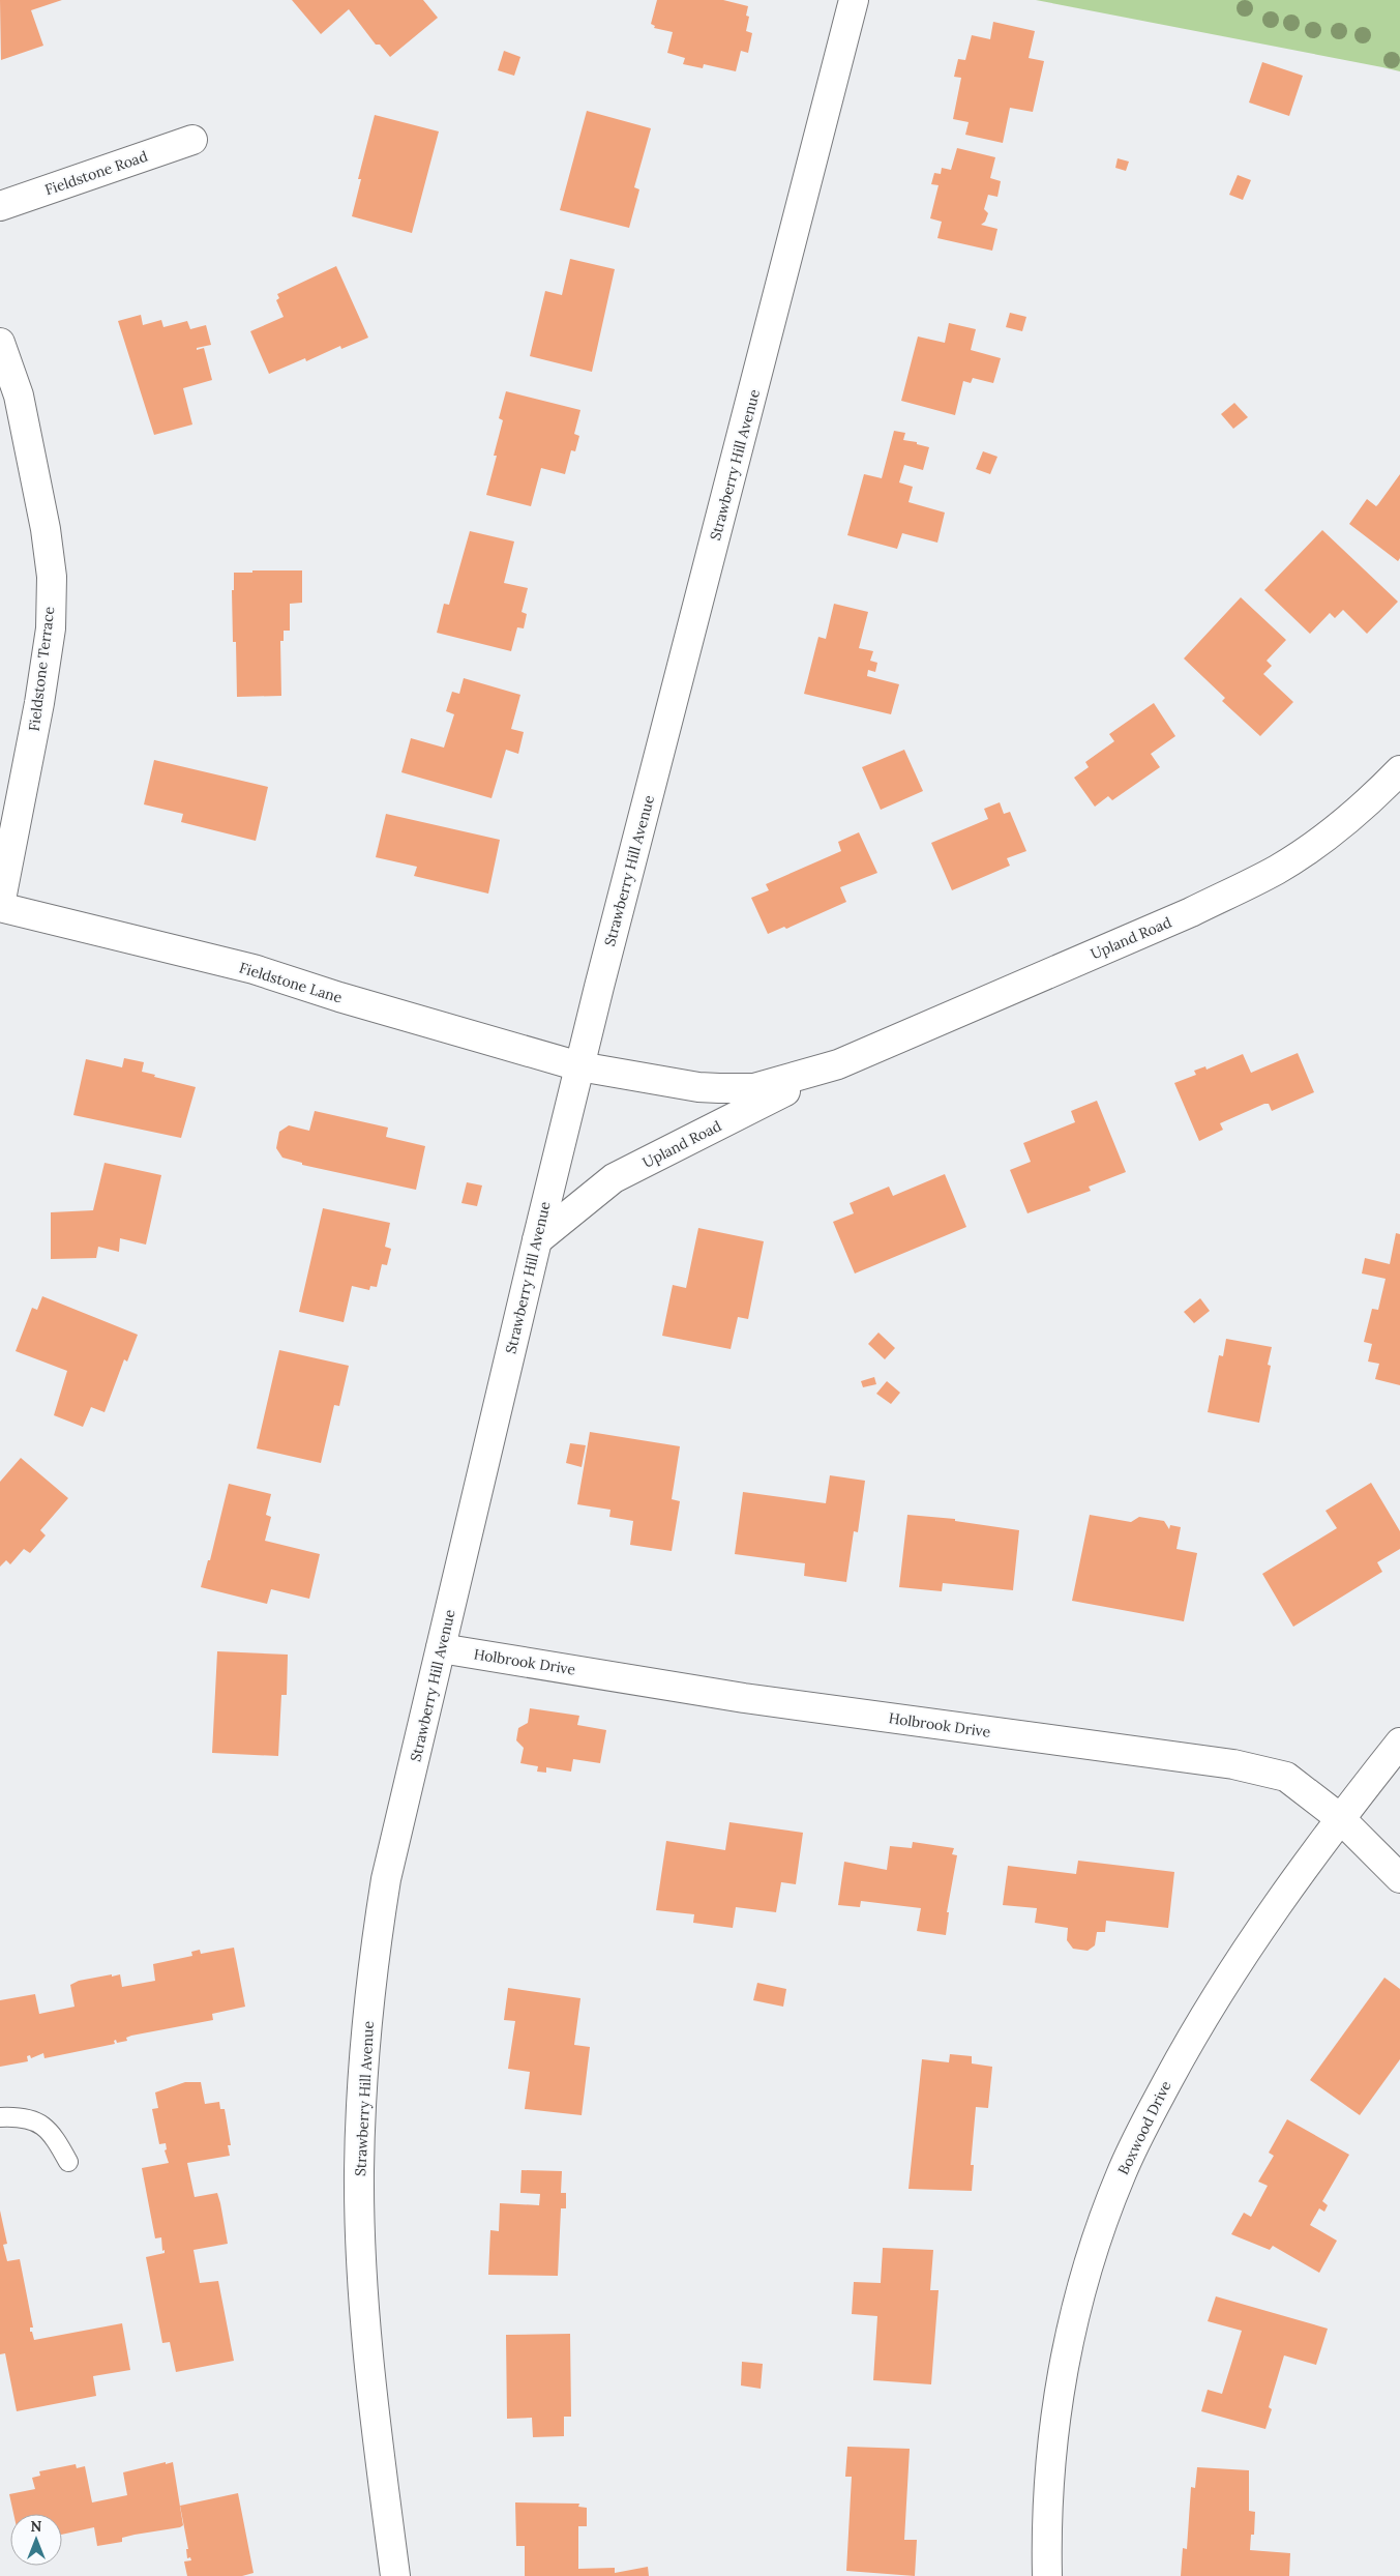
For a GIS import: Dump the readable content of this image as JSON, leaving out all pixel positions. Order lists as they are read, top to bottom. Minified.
{"streets":{"street":["Fieldstone Road","Strawberry Hill Avenue","Fieldstone Terrace","Upland Road","Fieldstone Lane","Holbrook Drive","Boxwood Drive"]},"crossings":[["Strawberry Hill Avenue","Upland Road"],["Strawberry Hill Avenue","Fieldstone Lane"],["Strawberry Hill Avenue","Holbrook Drive"],["Fieldstone Terrace","Fieldstone Lane"],["Upland Road","Fieldstone Lane"],["Holbrook Drive","Boxwood Drive"]],"north":"top"}
